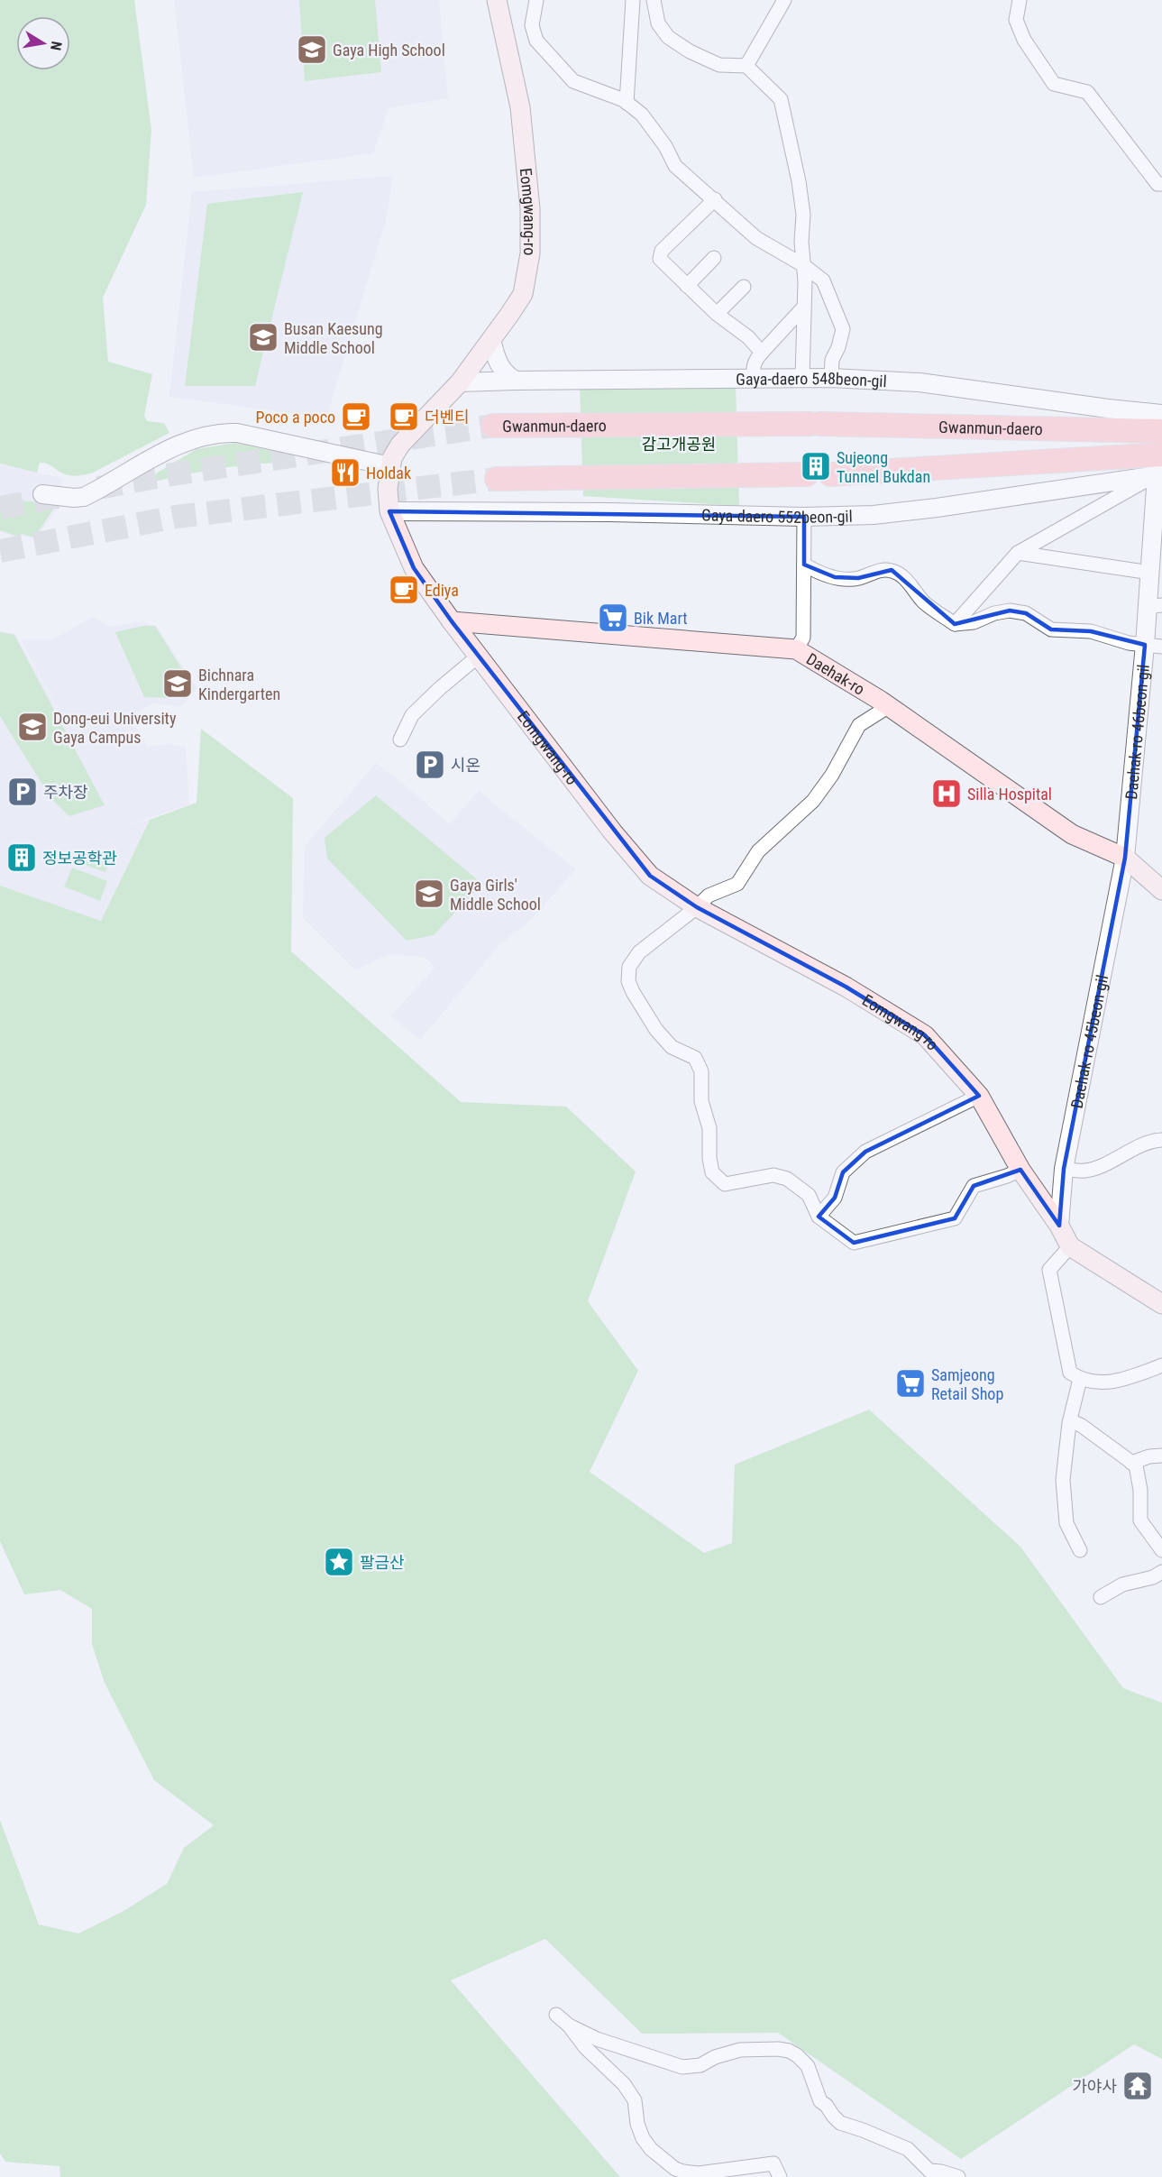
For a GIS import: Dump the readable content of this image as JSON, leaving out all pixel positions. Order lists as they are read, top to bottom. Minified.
{"streets":{"highway":["Gwanmun-daero"],"main road":["Eomgwang-ro","Daehak-ro"],"street":["Gaya-daero 548beon-gil","Gaya-daero 552beon-gil","Daehak-ro 46beon-gil","Daehak-ro 45beon-gil"]},"crossings":[["Eomgwang-ro","Gaya-daero 548beon-gil"],["Eomgwang-ro","Gaya-daero 552beon-gil"],["Eomgwang-ro","Daehak-ro"],["Eomgwang-ro","Daehak-ro 45beon-gil"],["Gwanmun-daero","Gaya-daero 552beon-gil"],["Gwanmun-daero","Daehak-ro 46beon-gil"],["Gaya-daero 552beon-gil","Daehak-ro 46beon-gil"],["Daehak-ro","Daehak-ro 46beon-gil"],["Daehak-ro","Daehak-ro 45beon-gil"],["Daehak-ro 46beon-gil","Daehak-ro 45beon-gil"]],"parks":["감고개공원"],"places":{"school or university":["Gaya High School","Busan Kaesung Middle School","Bichnara Kindergarten","Dong-eui University Gaya Campus","Gaya Girls' Middle School"],"cafe":["Poco a poco","더벤티","Ediya"],"building":["Sujeong Tunnel Bukdan","정보공학관"],"restaurant":["Holdak"],"supermarket":["Bik Mart","Samjeong Retail Shop"],"parking":["시온","주차장"],"hospital":["Silla Hospital"],"place":["팔금산"],"temple":["가야사"]},"north":"right"}
